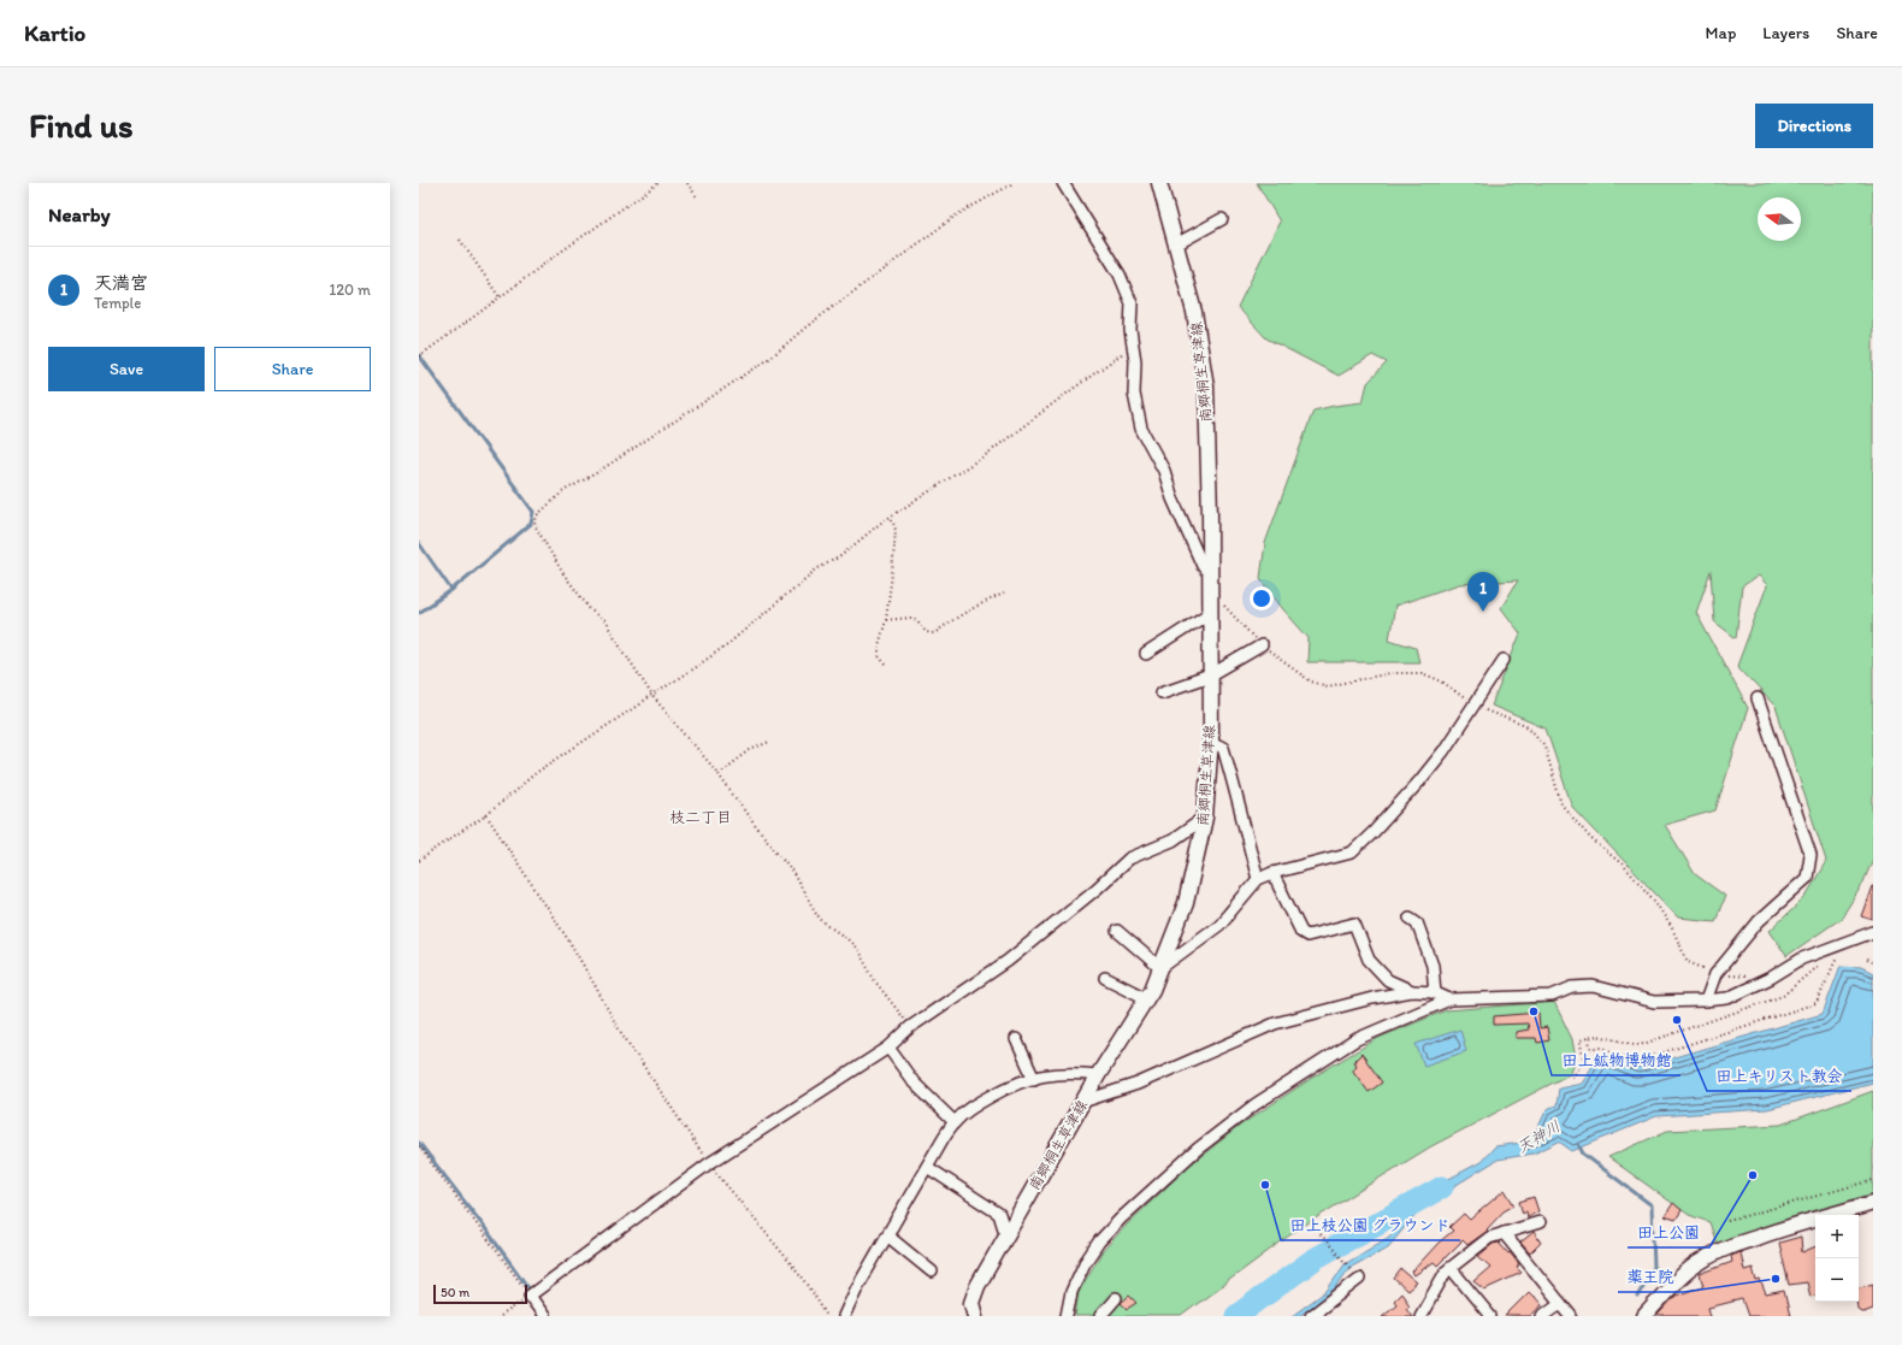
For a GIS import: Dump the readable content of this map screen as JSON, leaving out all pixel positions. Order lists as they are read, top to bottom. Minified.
{"streets":{"main road":["南郷桐生草津線"]},"districts":["枝二丁目"],"water":["天神川"],"places":["田上鉱物博物館","田上キリスト教会","田上公園","田上枝公園 グラウンド","薬王院"],"scale_bar":"50 m","north":"left","page":{"header":"Kartio","nav":["Map","Layers","Share"],"buttons":["Directions",["Save","Share"]],"title":"Find us","heading":"Nearby","list":[{"mark":"1","name":"天満宮","note":"Temple","value":"120 m"}],"pins":"1","map_buttons":["+","−"],"scale":"50 m"}}
